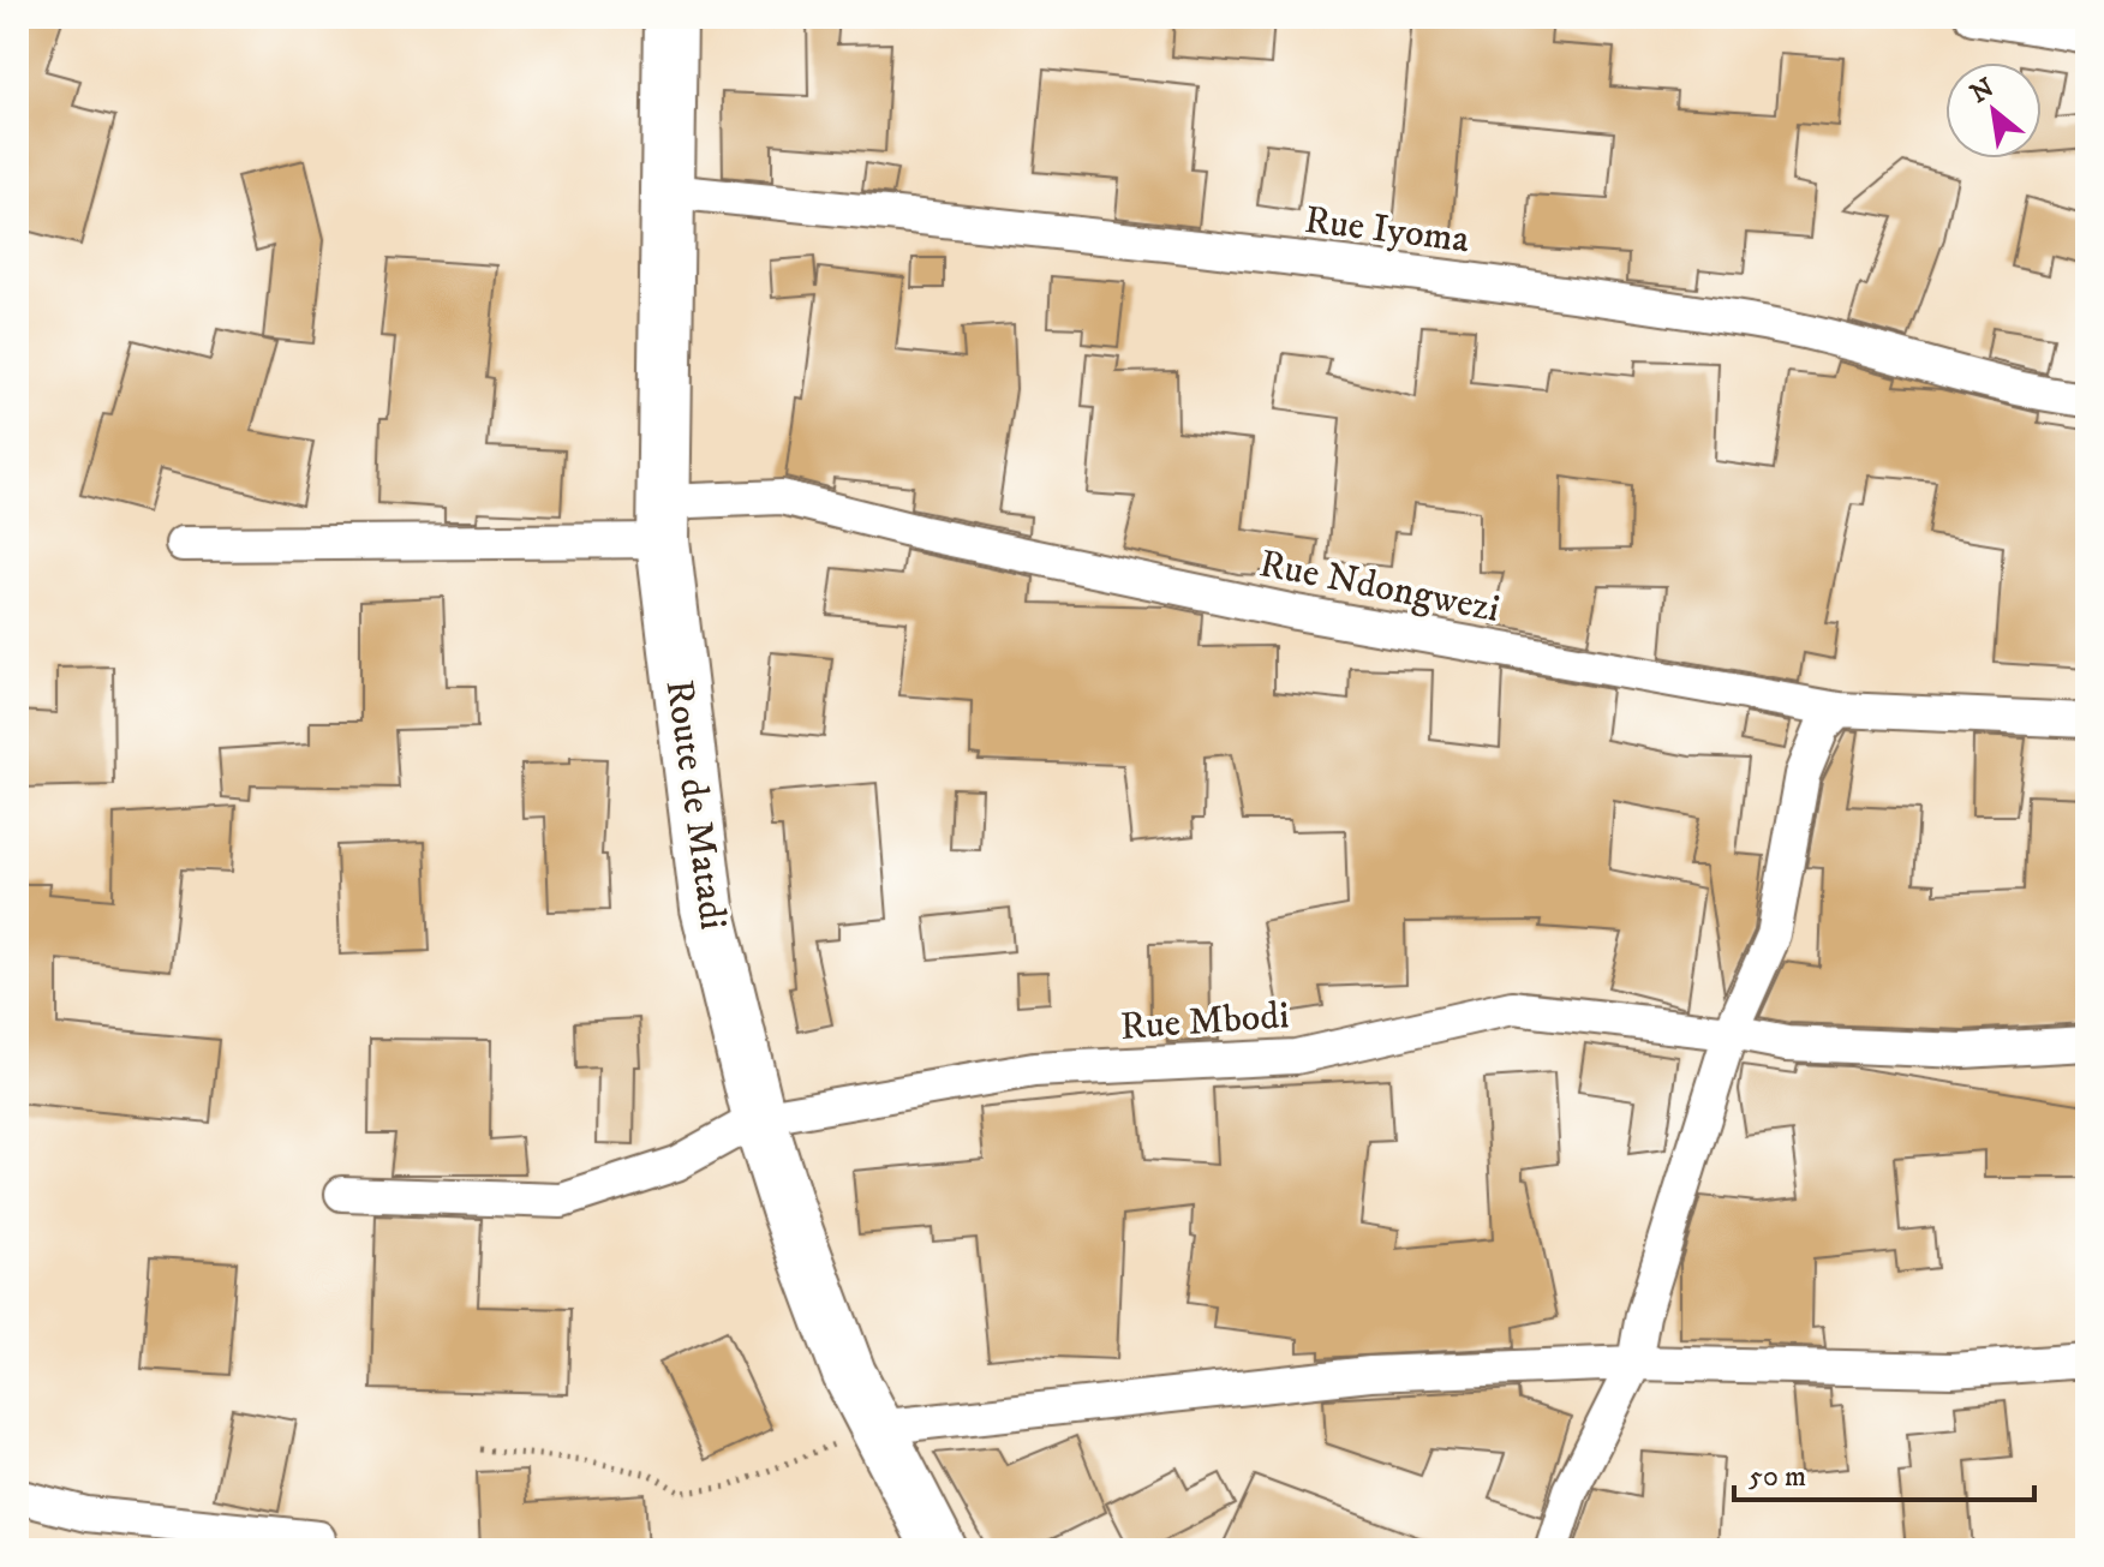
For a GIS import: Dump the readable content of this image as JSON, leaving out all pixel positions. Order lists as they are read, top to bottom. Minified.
{"streets":{"highway":["Route de Matadi"],"street":["Rue Iyoma","Rue Ndongwezi","Rue Mbodi"]},"crossings":[["Rue Iyoma","Route de Matadi"],["Rue Ndongwezi","Route de Matadi"],["Route de Matadi","Rue Mbodi"]],"scale_bar":"50 m","north":"top left"}
